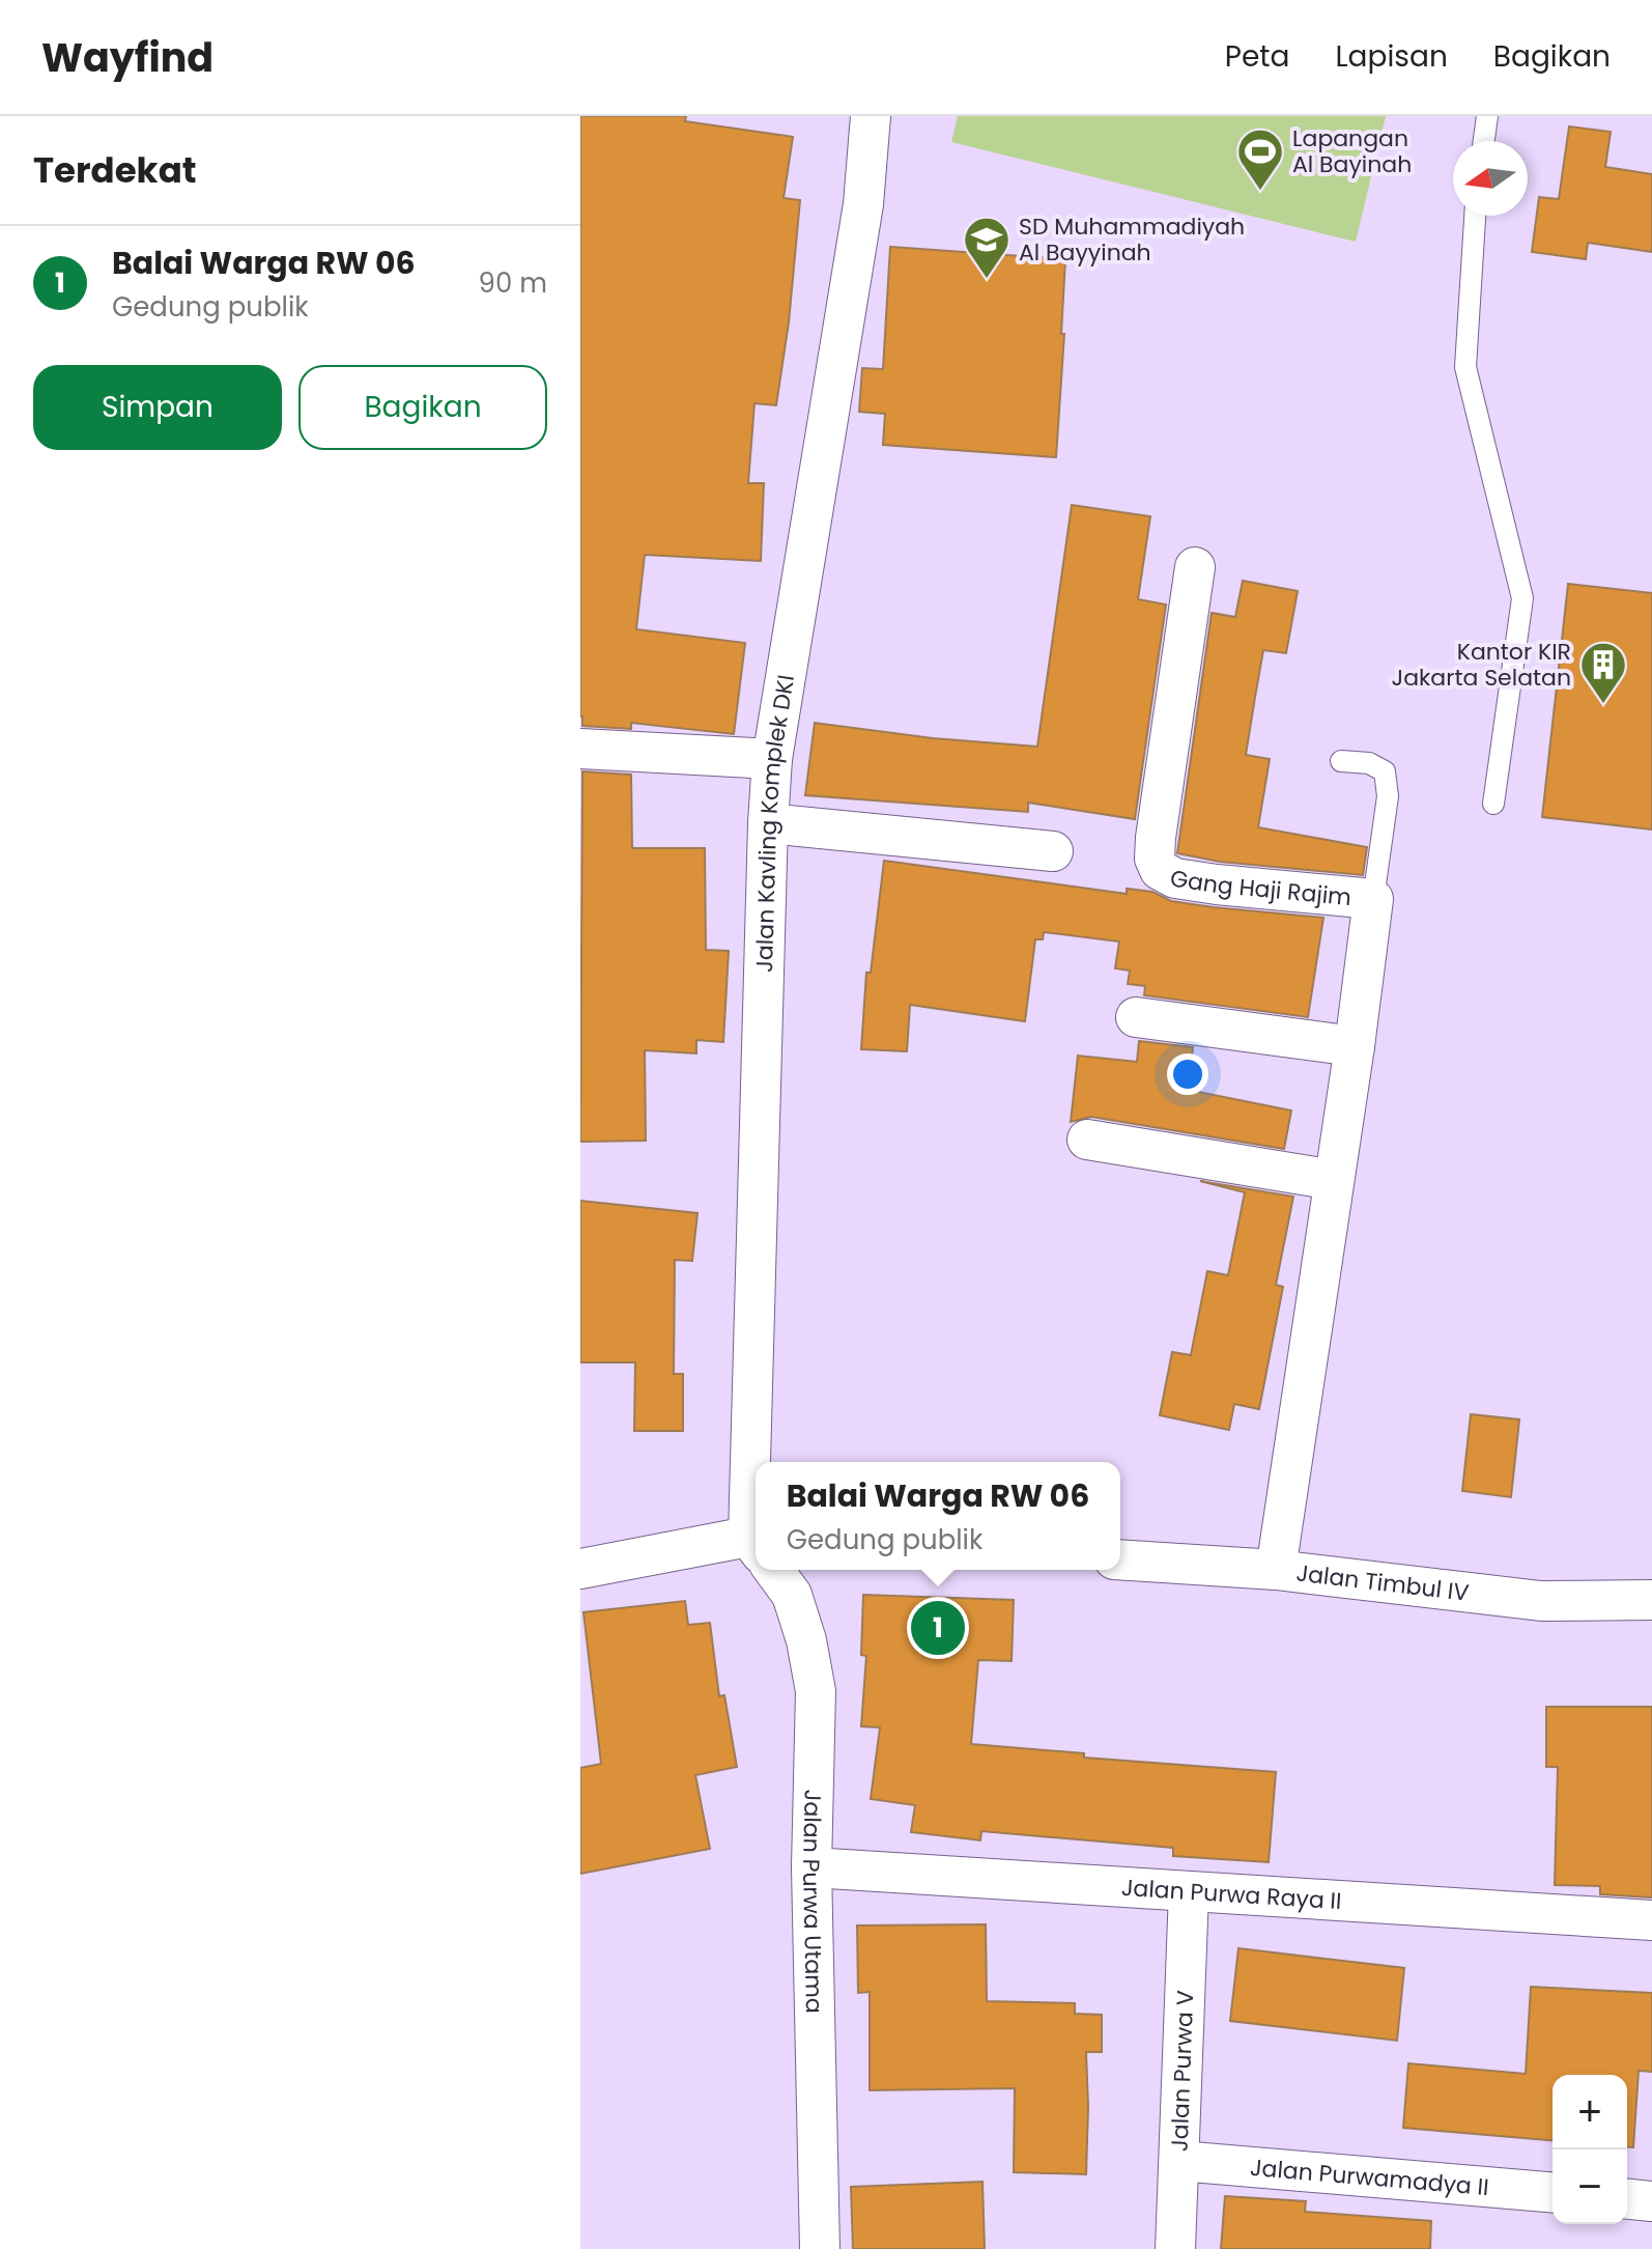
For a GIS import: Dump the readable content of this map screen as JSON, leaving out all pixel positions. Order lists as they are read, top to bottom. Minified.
{"streets":{"street":["Jalan Kavling Komplek DKI","Gang Haji Rajim","Jalan Timbul IV","Jalan Purwa Raya II","Jalan Purwa Utama","Jalan Purwa V","Jalan Purwamadya II"]},"crossings":[["Gang Haji Rajim","Jalan Timbul IV"],["Jalan Purwa Raya II","Jalan Purwa Utama"],["Jalan Purwa Raya II","Jalan Purwa V"],["Jalan Purwa V","Jalan Purwamadya II"]],"places":{"sports":["Lapangan Al Bayinah"],"school or university":["SD Muhammadiyah Al Bayyinah"],"building":["Kantor KIR Jakarta Selatan"]},"north":"left","page":{"header":"Wayfind","nav":["Peta","Lapisan","Bagikan"],"heading":"Terdekat","list":[{"mark":"1","name":"Balai Warga RW 06","note":"Gedung publik","value":"90 m"}],"buttons":["Simpan","Bagikan"],"popup":["Balai Warga RW 06","Gedung publik"],"pins":"1","map_buttons":["+","−"]}}
